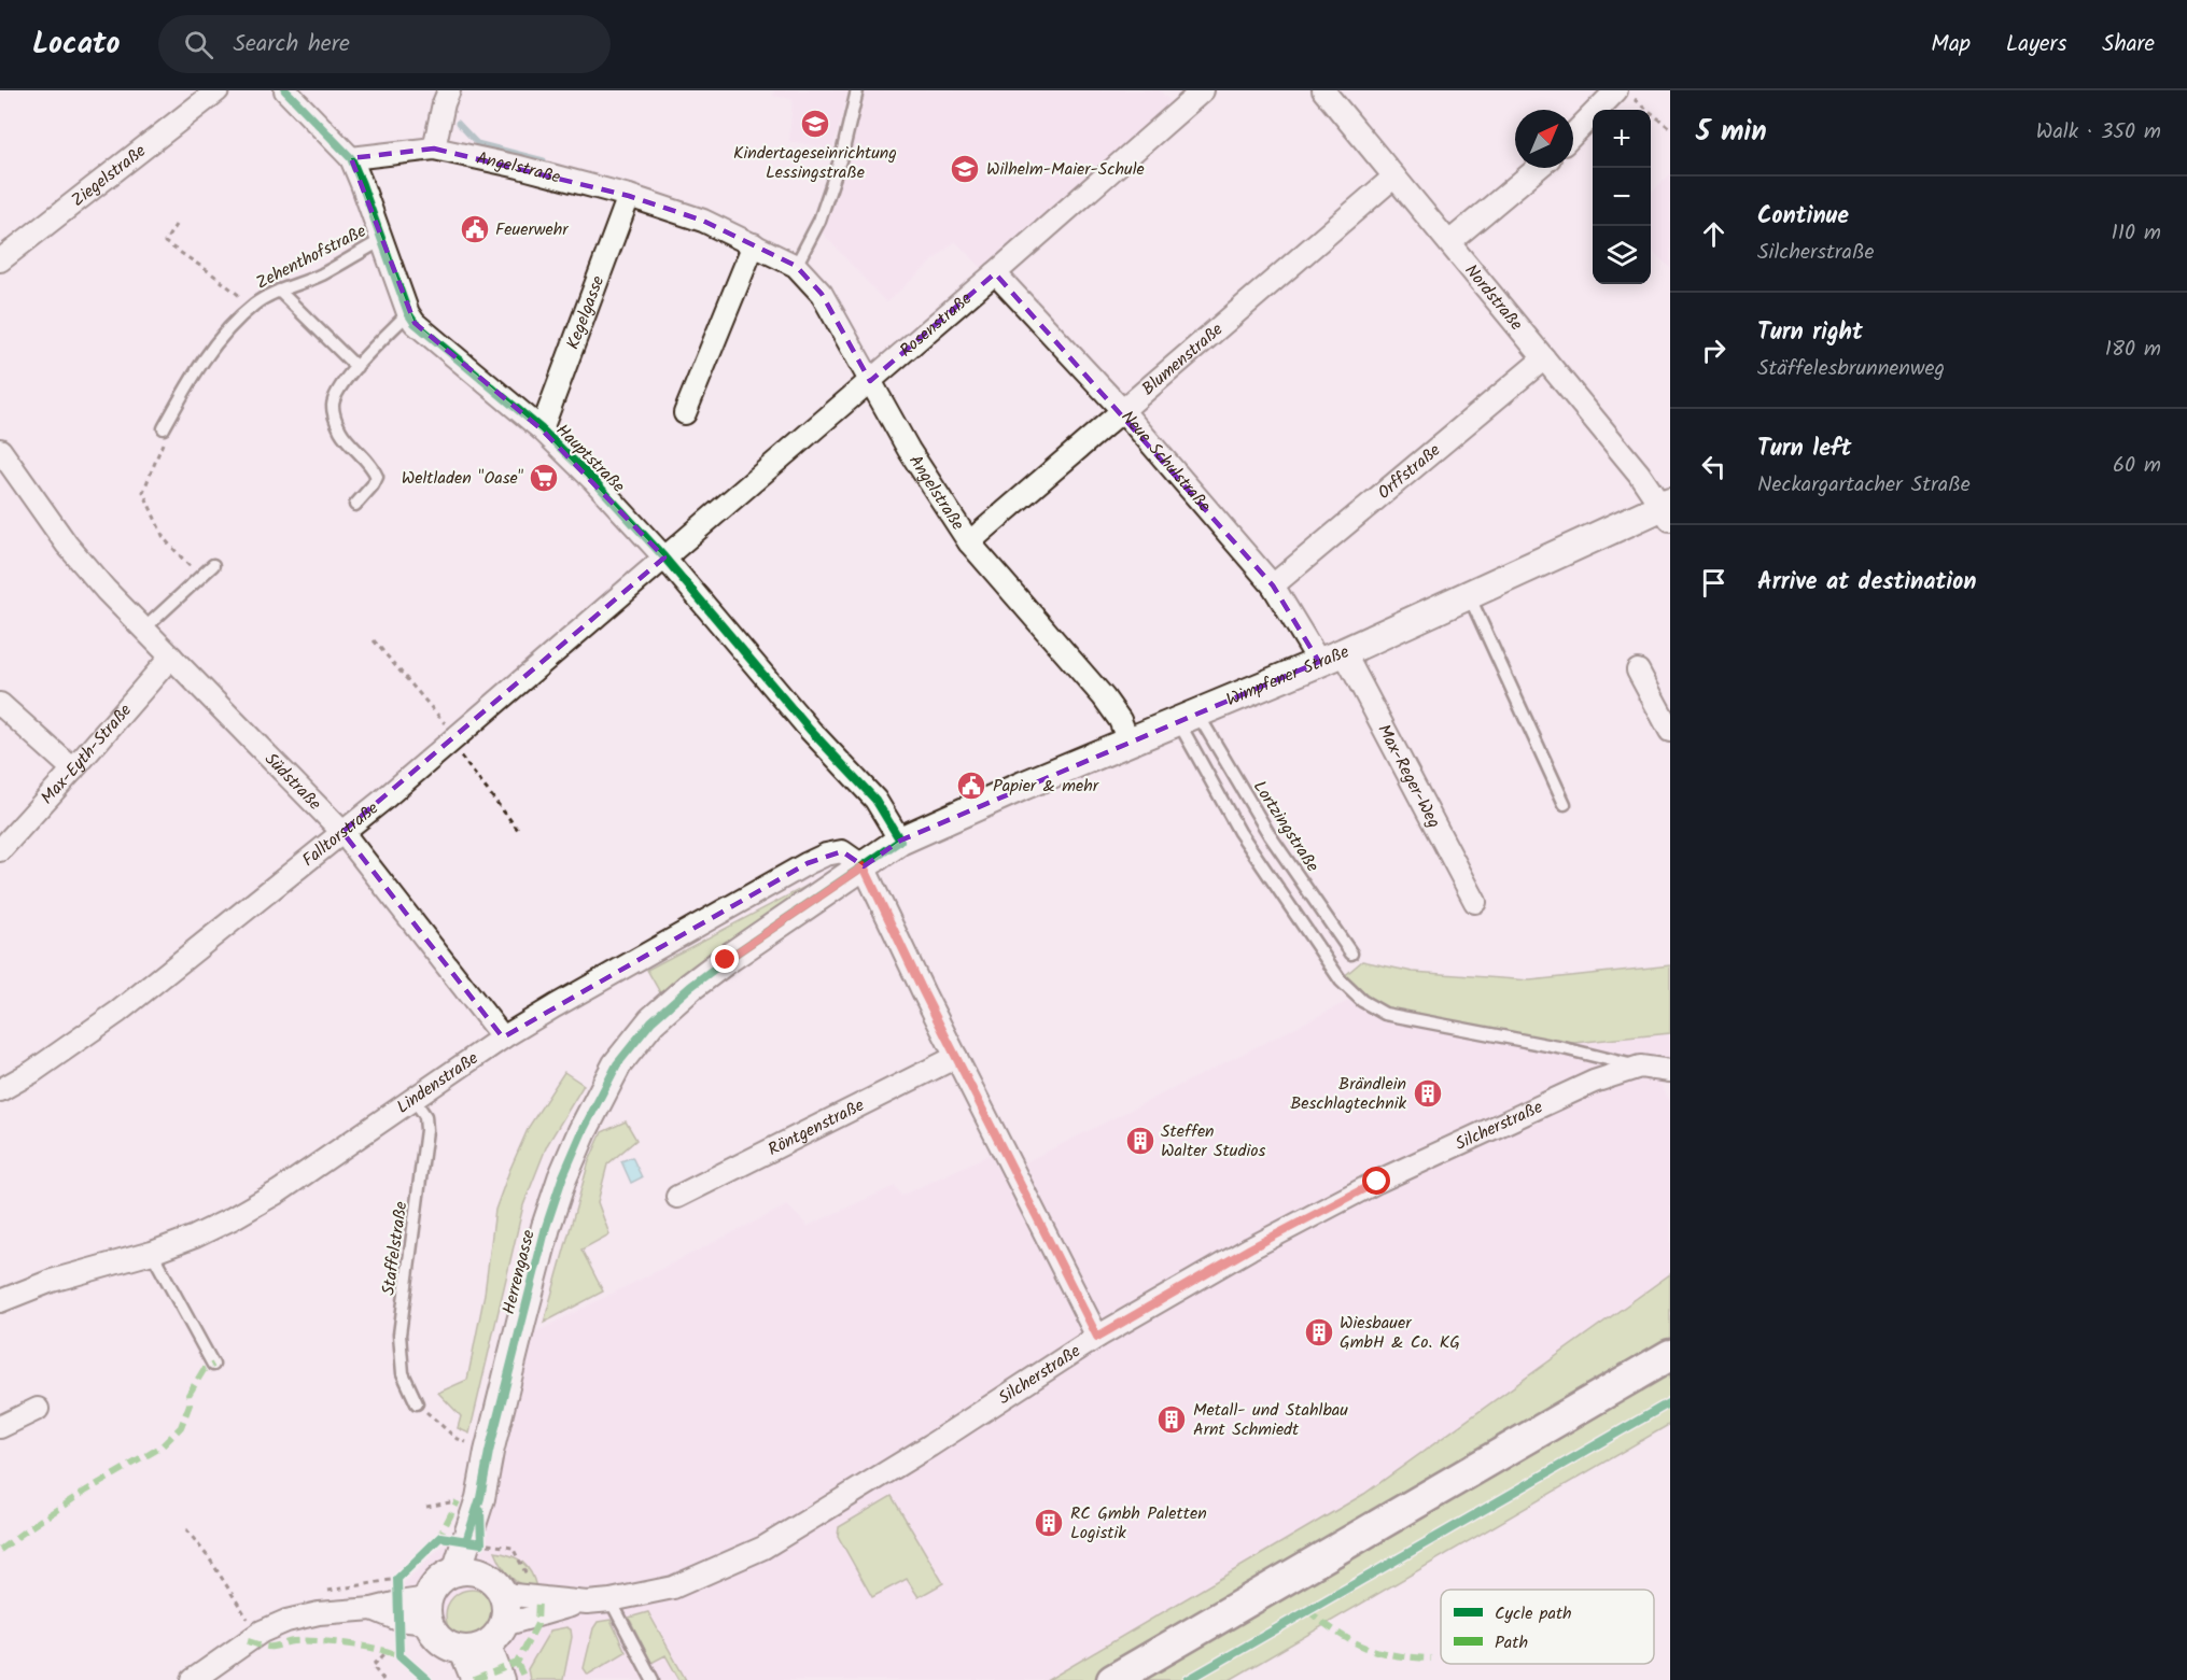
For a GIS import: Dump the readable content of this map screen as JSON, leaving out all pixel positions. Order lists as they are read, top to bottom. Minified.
{"streets":{"street":["Angelstraße","Ziegelstraße","Nordstraße","Kegelgasse","Rosenstraße","Blumenstraße","Hauptstraße","Neue Schulstraße","Orffstraße","Wimpfener Straße","Max-Eyth-Straße","Max-Reger-Weg","Südstraße","Falltorstraße","Lindenstraße","Silcherstraße","Röntgenstraße","Herrengasse"],"lane":["Zehenthofstraße","Lortzingstraße","Staffelstraße"]},"crossings":[["Angelstraße","Kegelgasse"],["Angelstraße","Rosenstraße"],["Angelstraße","Blumenstraße"],["Angelstraße","Hauptstraße"],["Angelstraße","Wimpfener Straße"],["Zehenthofstraße","Hauptstraße"],["Nordstraße","Blumenstraße"],["Nordstraße","Orffstraße"],["Nordstraße","Wimpfener Straße"],["Kegelgasse","Hauptstraße"],["Rosenstraße","Hauptstraße"],["Rosenstraße","Neue Schulstraße"],["Rosenstraße","Falltorstraße"],["Blumenstraße","Neue Schulstraße"],["Hauptstraße","Wimpfener Straße"],["Hauptstraße","Falltorstraße"],["Neue Schulstraße","Orffstraße"],["Neue Schulstraße","Wimpfener Straße"],["Wimpfener Straße","Max-Reger-Weg"],["Wimpfener Straße","Lortzingstraße"],["Wimpfener Straße","Lindenstraße"],["Wimpfener Straße","Herrengasse"],["Max-Eyth-Straße","Südstraße"],["Südstraße","Falltorstraße"],["Südstraße","Lindenstraße"],["Lindenstraße","Staffelstraße"],["Lindenstraße","Herrengasse"]],"places":{"school or university":["Kindertageseinrichtung Lessingstraße","Wilhelm-Maier-Schule"],"public building":["Feuerwehr","Papier & mehr"],"supermarket":["Weltladen \"Oase\""],"building":["Brändlein Beschlagtechnik","Steffen Walter Studios","Wiesbauer GmbH & Co. KG","Metall- und Stahlbau Arnt Schmiedt","RC Gmbh Paletten Logistik"]},"legend":["Cycle path","Path"],"north":"top right","page":{"header":"Locato","search":"Search here","nav":["Map","Layers","Share"],"heading":["5 min","Walk · 350 m"],"map_buttons":["+","−"],"list":[["Continue","Silcherstraße","110 m"],["Turn right","Stäffelesbrunnenweg","180 m"],["Turn left","Neckargartacher Straße","60 m"],"Arrive at destination"]}}
